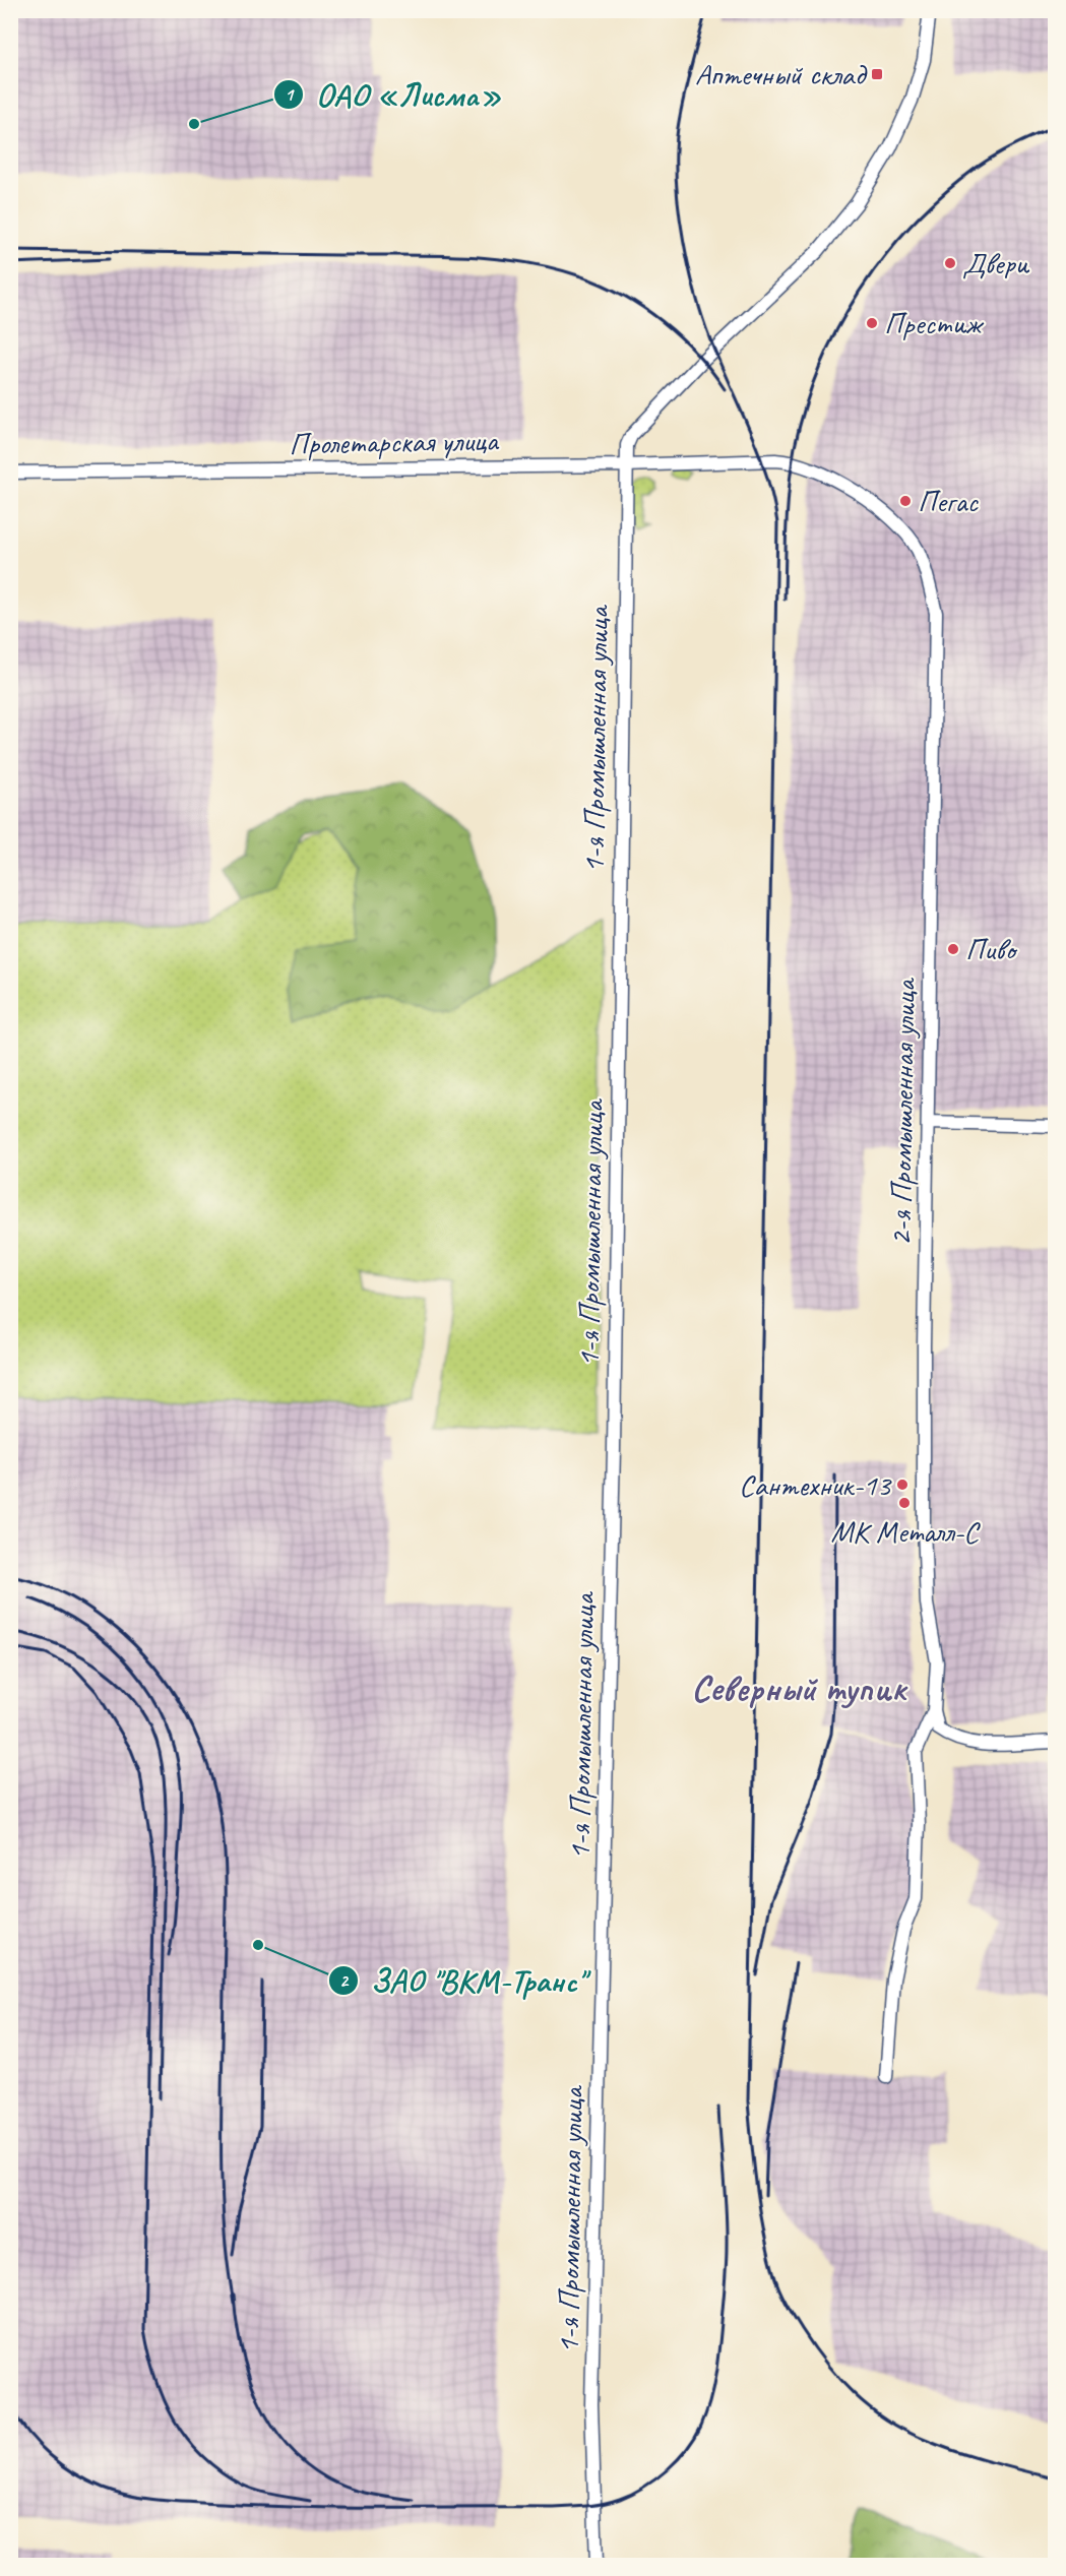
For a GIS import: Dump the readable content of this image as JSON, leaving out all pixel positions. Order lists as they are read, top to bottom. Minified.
{"streets":{"street":["Пролетарская улица","1-я Промышленная улица","2-я Промышленная улица"]},"crossings":[["Пролетарская улица","1-я Промышленная улица"],["Пролетарская улица","2-я Промышленная улица"]],"districts":["Северный тупик"],"places":{"transit":["Аптечный склад"],"other":["ОАО «Лисма»","Двери","Престиж","Пегас","Пиво","Сантехник-13","МК Металл-С","ЗАО \"ВКМ-Транс\""]}}
